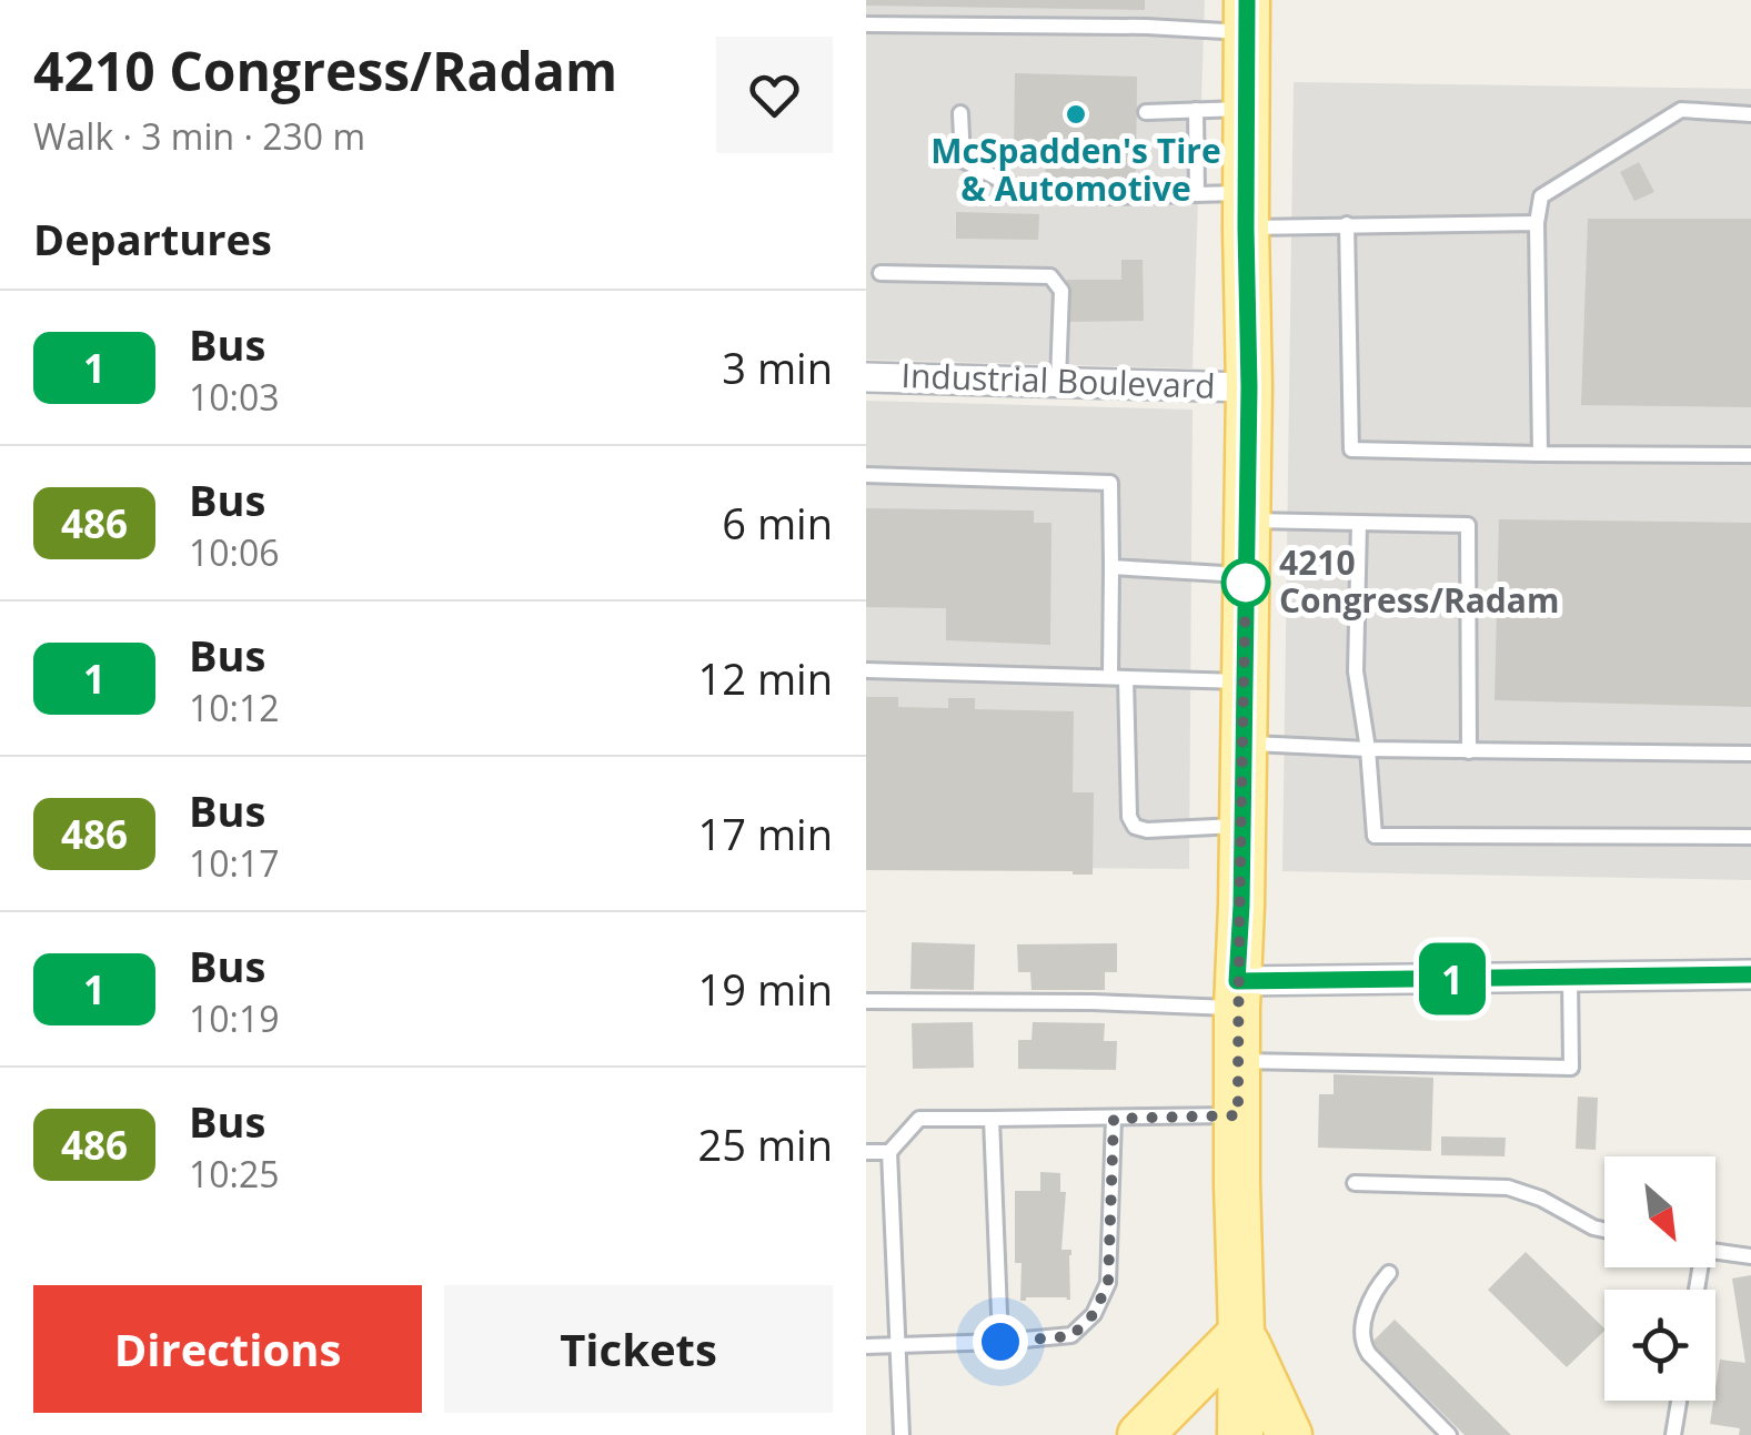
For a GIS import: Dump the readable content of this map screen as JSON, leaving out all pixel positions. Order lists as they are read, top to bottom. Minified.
{"streets":{"street":["Industrial Boulevard"]},"places":["McSpadden's Tire & Automotive","4210 Congress/Radam"],"lines":["bus line 1"],"north":"bottom right","page":{"heading":[["4210 Congress/Radam","Walk · 3 min · 230 m"],"Departures"],"on_map":"1","list":[{"mark":"1","name":"Bus","note":"10:03","value":"3 min"},{"mark":"486","name":"Bus","note":"10:06","value":"6 min"},{"mark":"1","name":"Bus","note":"10:12","value":"12 min"},{"mark":"486","name":"Bus","note":"10:17","value":"17 min"},{"mark":"1","name":"Bus","note":"10:19","value":"19 min"},{"mark":"486","name":"Bus","note":"10:25","value":"25 min"}],"buttons":["Directions","Tickets"]}}
